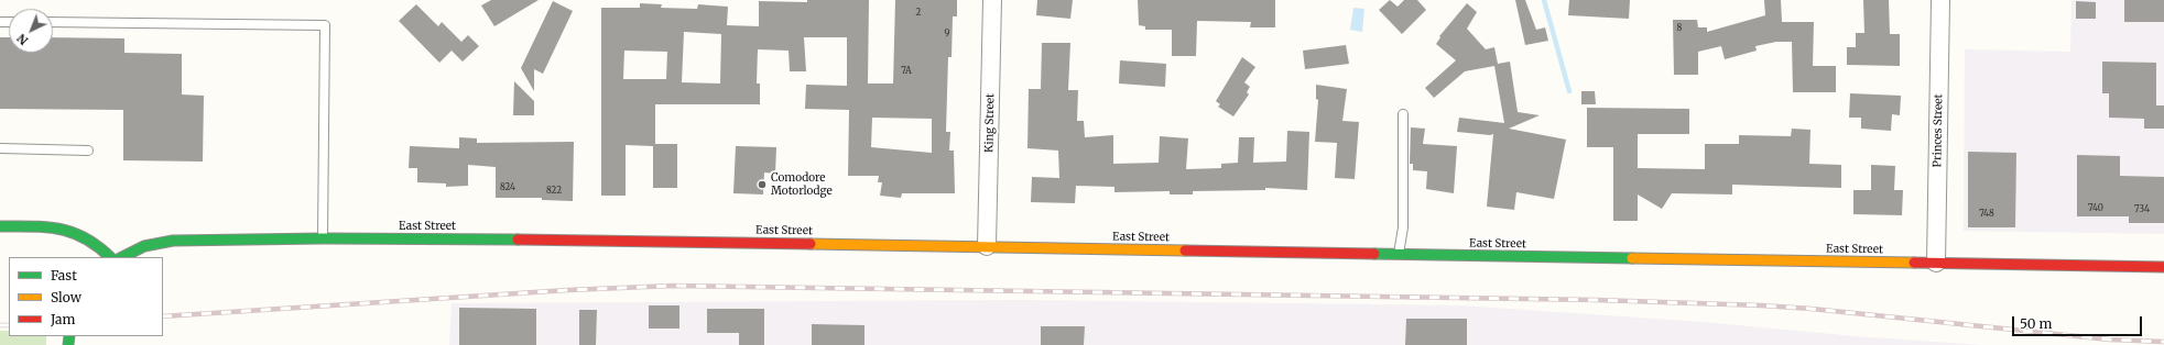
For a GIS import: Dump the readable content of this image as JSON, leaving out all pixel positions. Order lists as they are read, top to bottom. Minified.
{"streets":{"main road":["East Street"],"street":["King Street","Princes Street"]},"crossings":[["King Street","East Street"],["Princes Street","East Street"]],"places":["Comodore Motorlodge"],"house_numbers":["2","8","9","7A","824","822","740","734","748"],"legend":["Fast","Slow","Jam"],"scale_bar":"50 m","north":"bottom left"}
